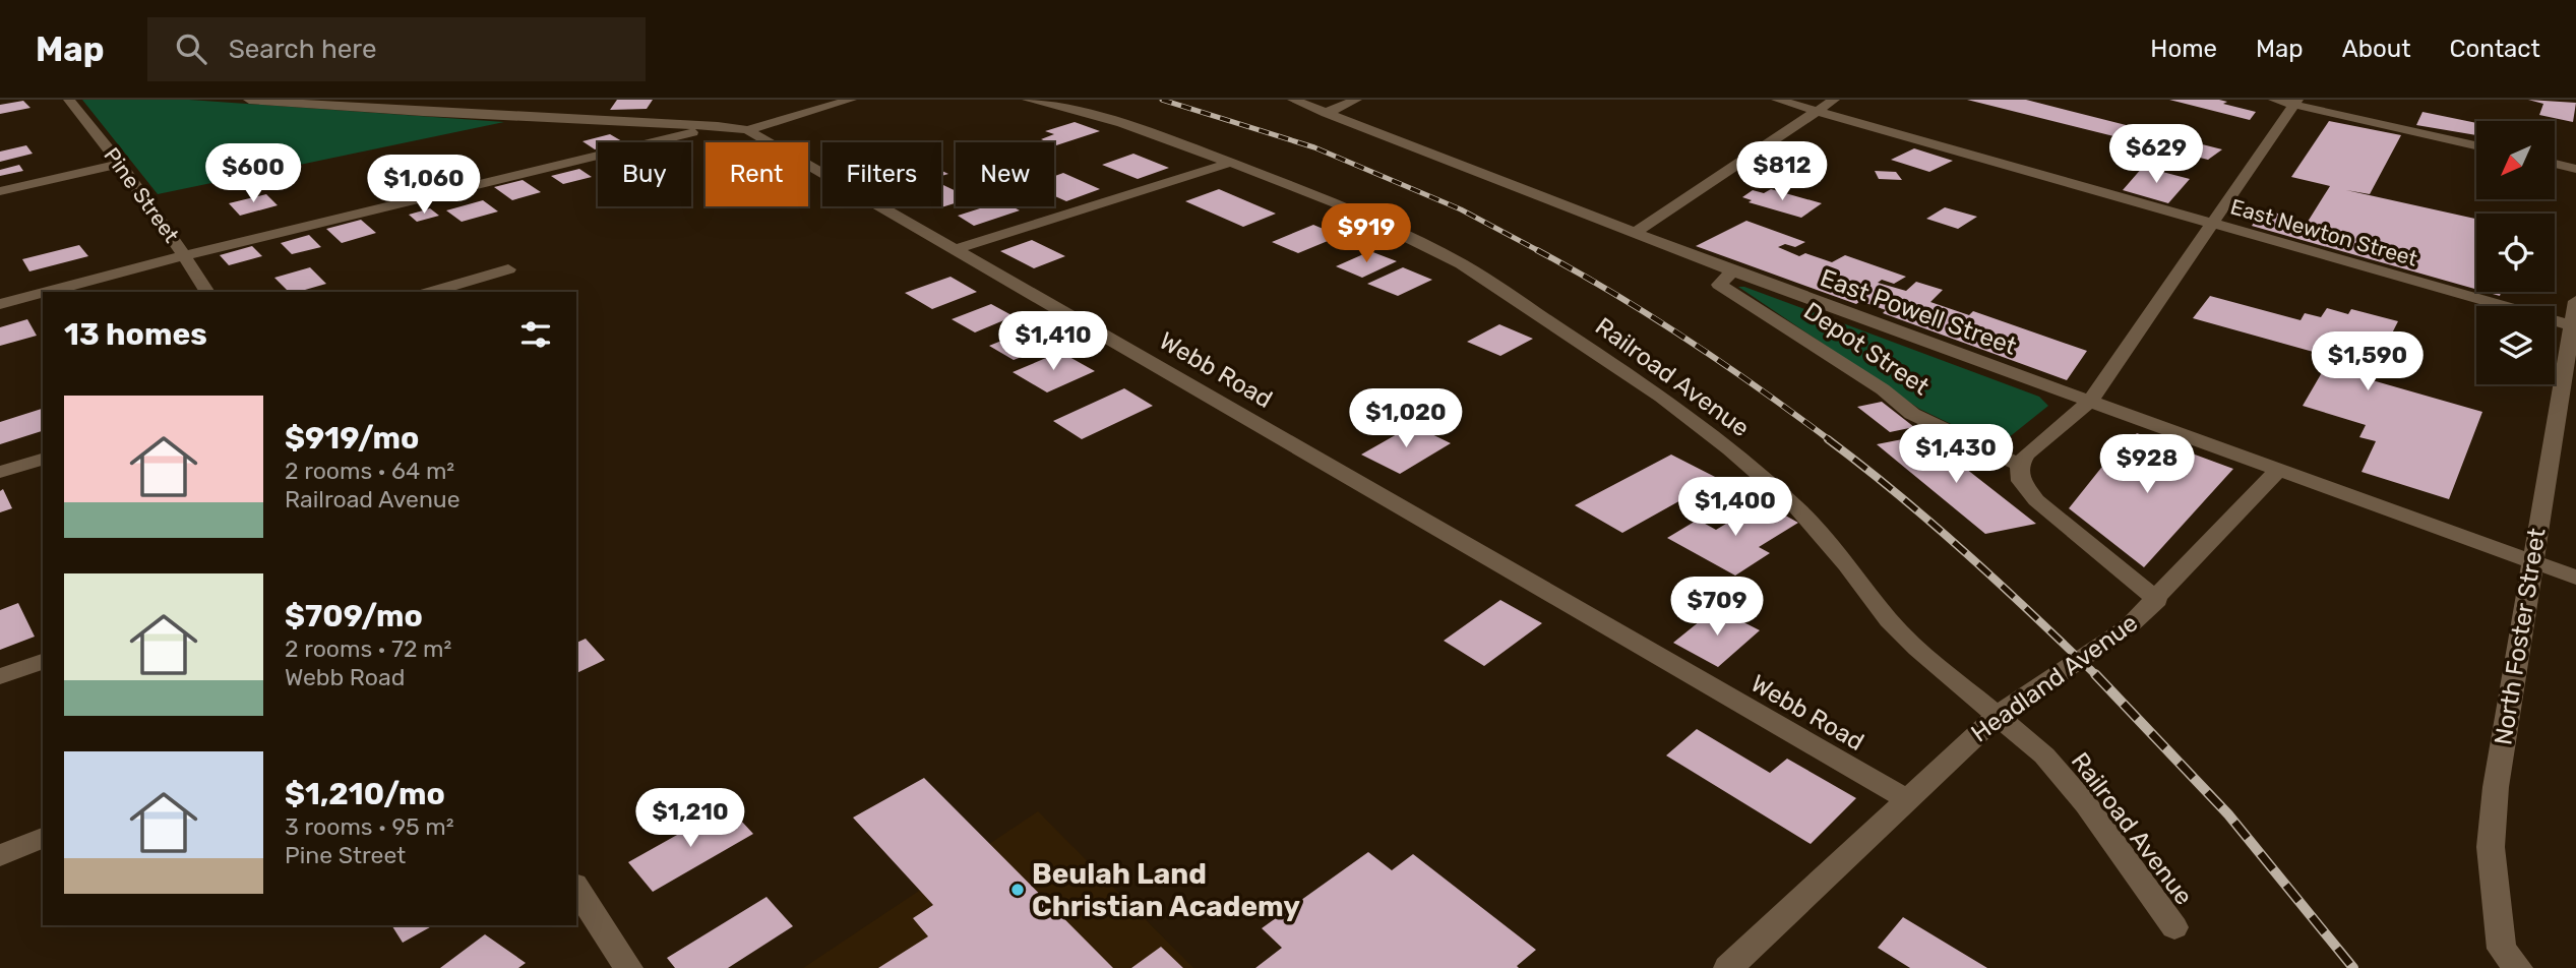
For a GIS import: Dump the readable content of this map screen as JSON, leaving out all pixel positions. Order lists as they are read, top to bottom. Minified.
{"streets":{"street":["Pine Street","East Newton Street","East Powell Street","Depot Street","Webb Road","Railroad Avenue","North Foster Street","Headland Avenue"]},"crossings":[["East Newton Street","North Foster Street"],["East Powell Street","Depot Street"],["East Powell Street","North Foster Street"],["East Powell Street","Headland Avenue"],["Webb Road","Headland Avenue"],["Railroad Avenue","Headland Avenue"]],"places":["Beulah Land Christian Academy"],"north":"bottom left","page":{"header":"Map","search":"Search here","nav":["Home","Map","About","Contact"],"price":["$629","$812","$600","$1,060","$919","$1,410","$1,590","$1,020","$1,430","$928","$1,400","$709","$1,210"],"chip":["Buy","Rent","Filters","New"],"heading":"13 homes","list":[{"name":"$919/mo","note":"2 rooms · 64 m² · Railroad Avenue"},{"name":"$709/mo","note":"2 rooms · 72 m² · Webb Road"},{"name":"$1,210/mo","note":"3 rooms · 95 m² · Pine Street"}]}}
